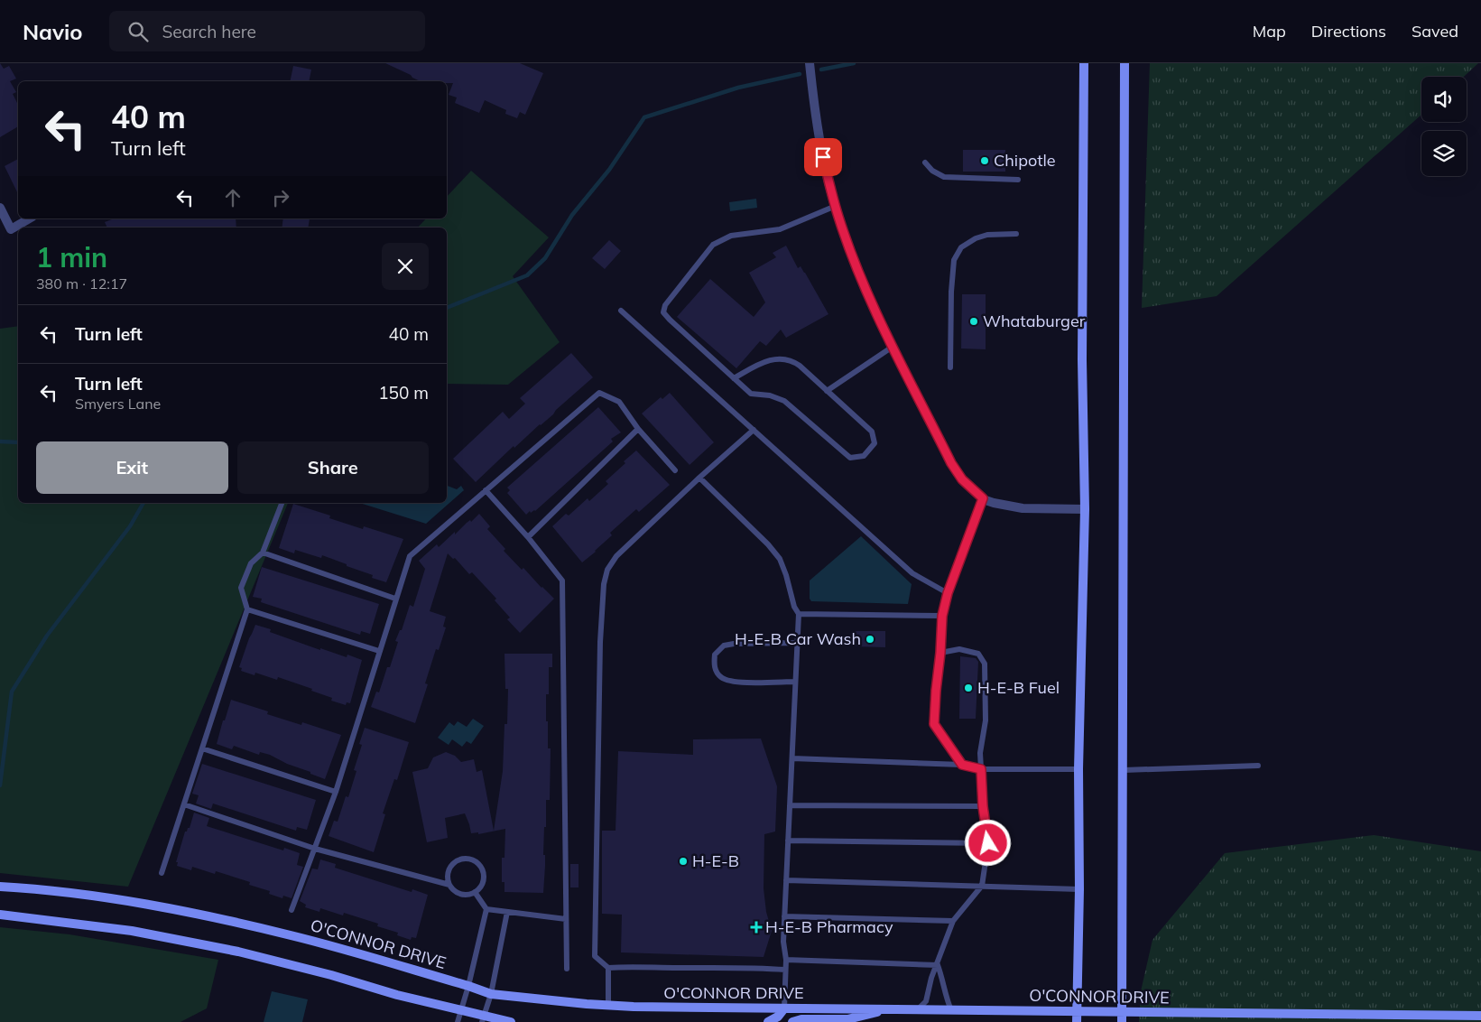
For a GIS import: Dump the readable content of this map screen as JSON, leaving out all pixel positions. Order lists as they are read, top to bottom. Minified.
{"streets":{"main road":["O'CONNOR DRIVE"]},"places":{"other":["Chipotle","Whataburger","H-E-B Car Wash","H-E-B Fuel","H-E-B"],"health":["H-E-B Pharmacy"]},"page":{"header":"Navio","search":"Search here","nav":["Map","Directions","Saved"],"turn":["40 m","Turn left"],"heading":["1 min","380 m · 12:17"],"list":[{"name":"Turn left","value":"40 m"},{"name":"Turn left","note":"Smyers Lane","value":"150 m"}],"buttons":["Exit","Share"]}}
